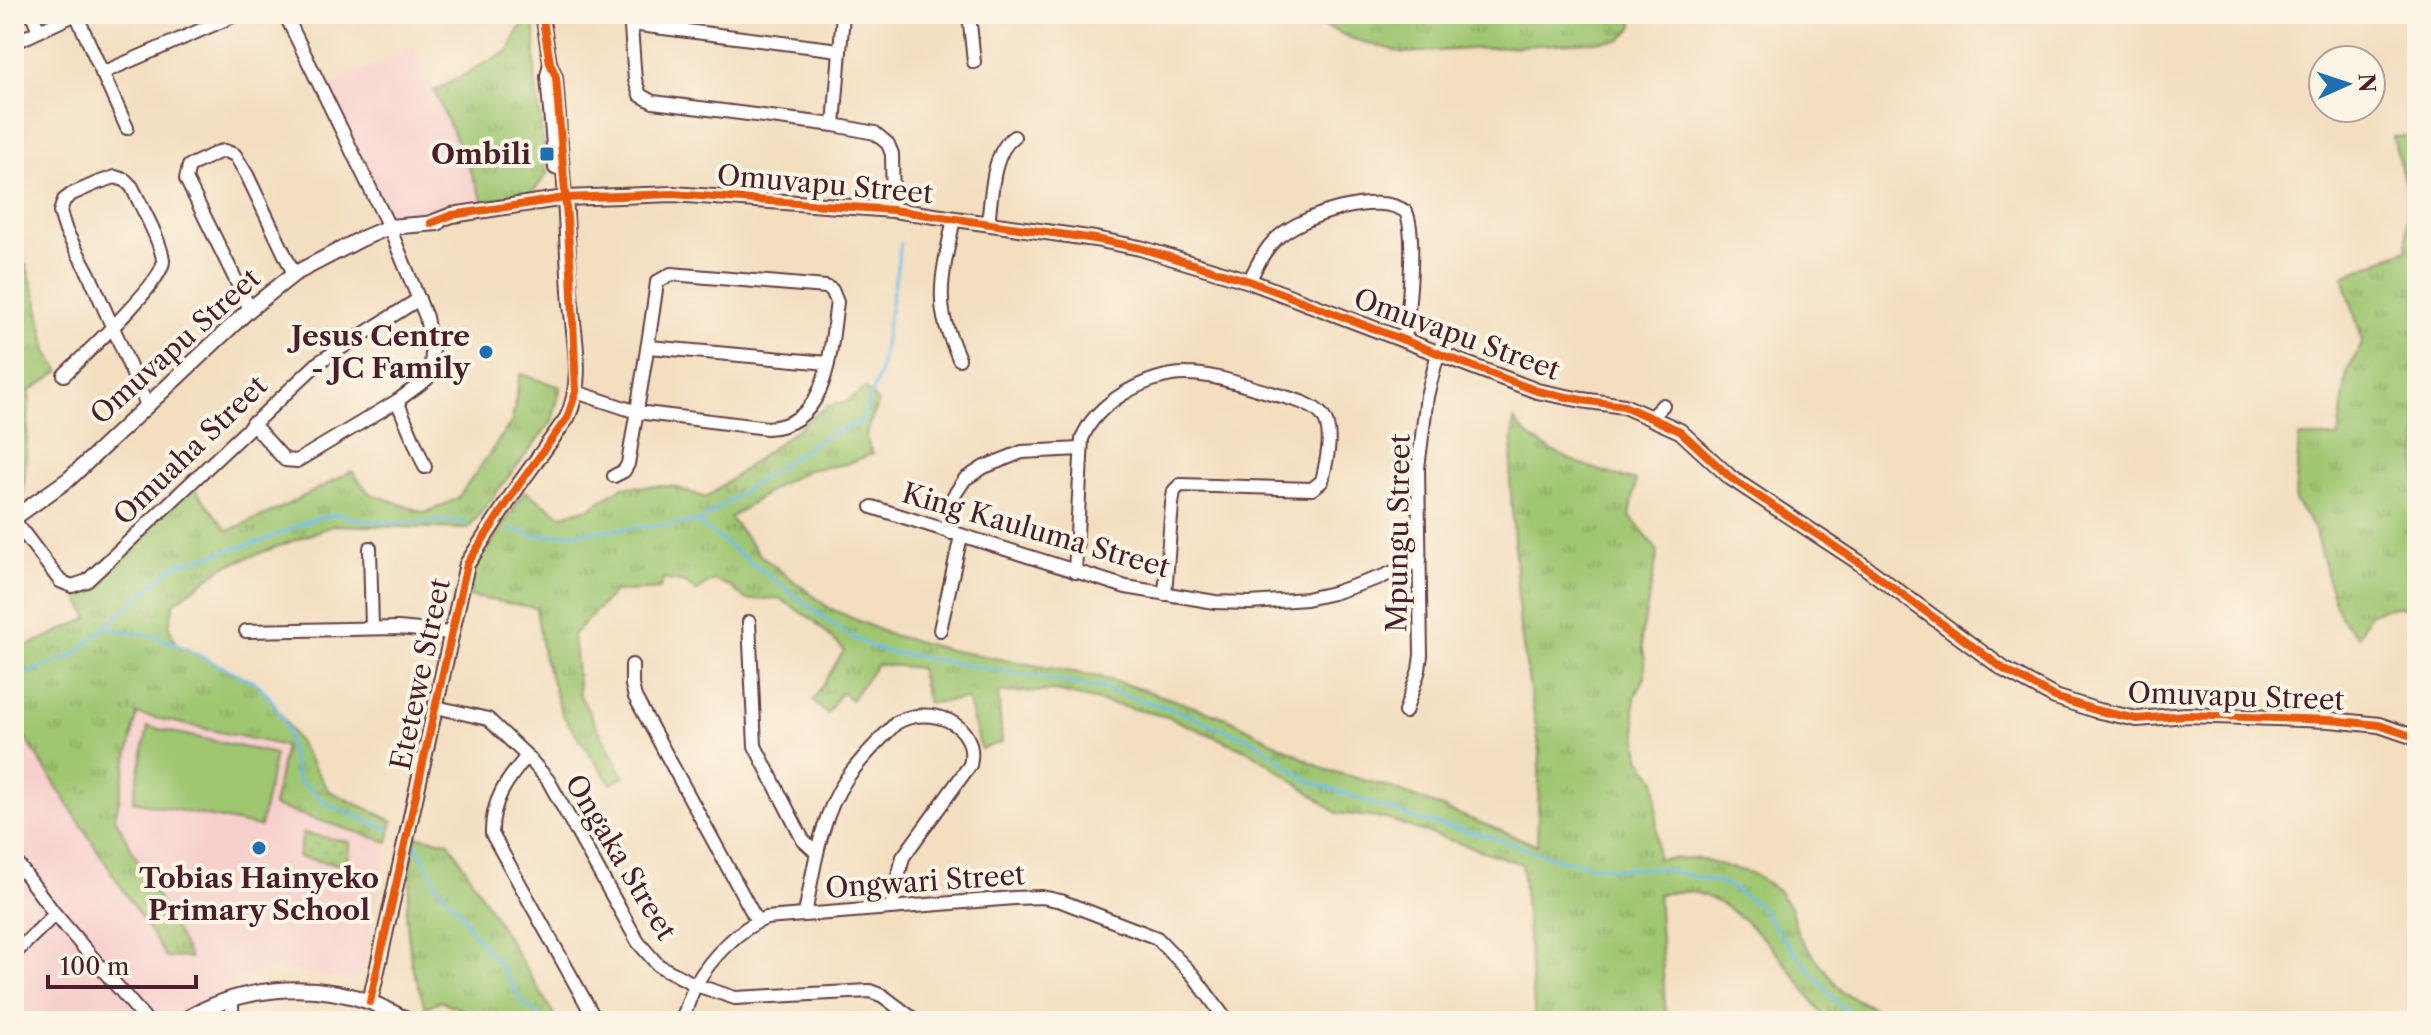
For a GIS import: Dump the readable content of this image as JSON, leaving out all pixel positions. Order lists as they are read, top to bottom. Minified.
{"streets":{"street":["Omuvapu Street","Omuaha Street","King Kauluma Street","Mpungu Street","Etetewe Street","Ongaka Street","Ongwari Street"]},"crossings":[["Omuvapu Street","Omuaha Street"],["Omuvapu Street","Mpungu Street"],["Omuvapu Street","Etetewe Street"],["King Kauluma Street","Mpungu Street"],["Etetewe Street","Ongaka Street"]],"places":{"transit":["Ombili"],"other":["Jesus Centre - JC Family","Tobias Hainyeko Primary School"]},"scale_bar":"100 m","north":"right"}
